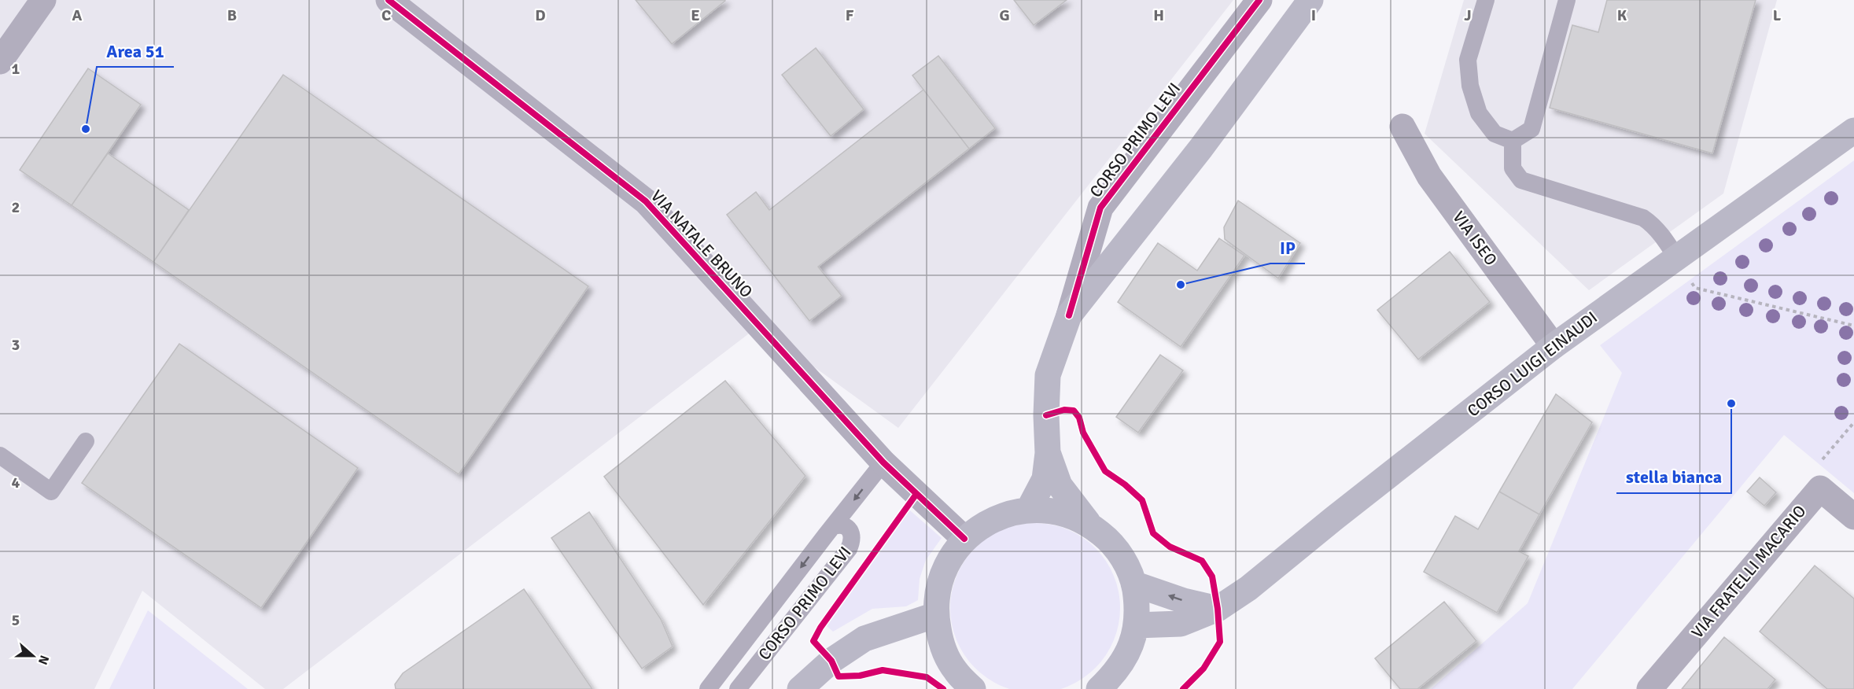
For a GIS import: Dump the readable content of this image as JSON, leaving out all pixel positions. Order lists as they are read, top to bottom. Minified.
{"streets":{"main road":["CORSO PRIMO LEVI","CORSO LUIGI EINAUDI"],"street":["VIA ISEO","VIA NATALE BRUNO","VIA FRATELLI MACARIO"]},"crossings":[["CORSO PRIMO LEVI","VIA NATALE BRUNO"],["VIA ISEO","CORSO LUIGI EINAUDI"]],"places":["Area 51","IP","stella bianca"],"north":"right","grid":{"columns":["A","B","C","D","E","F","G","H","I","J","K","L"],"rows":["1","2","3","4","5"]}}
